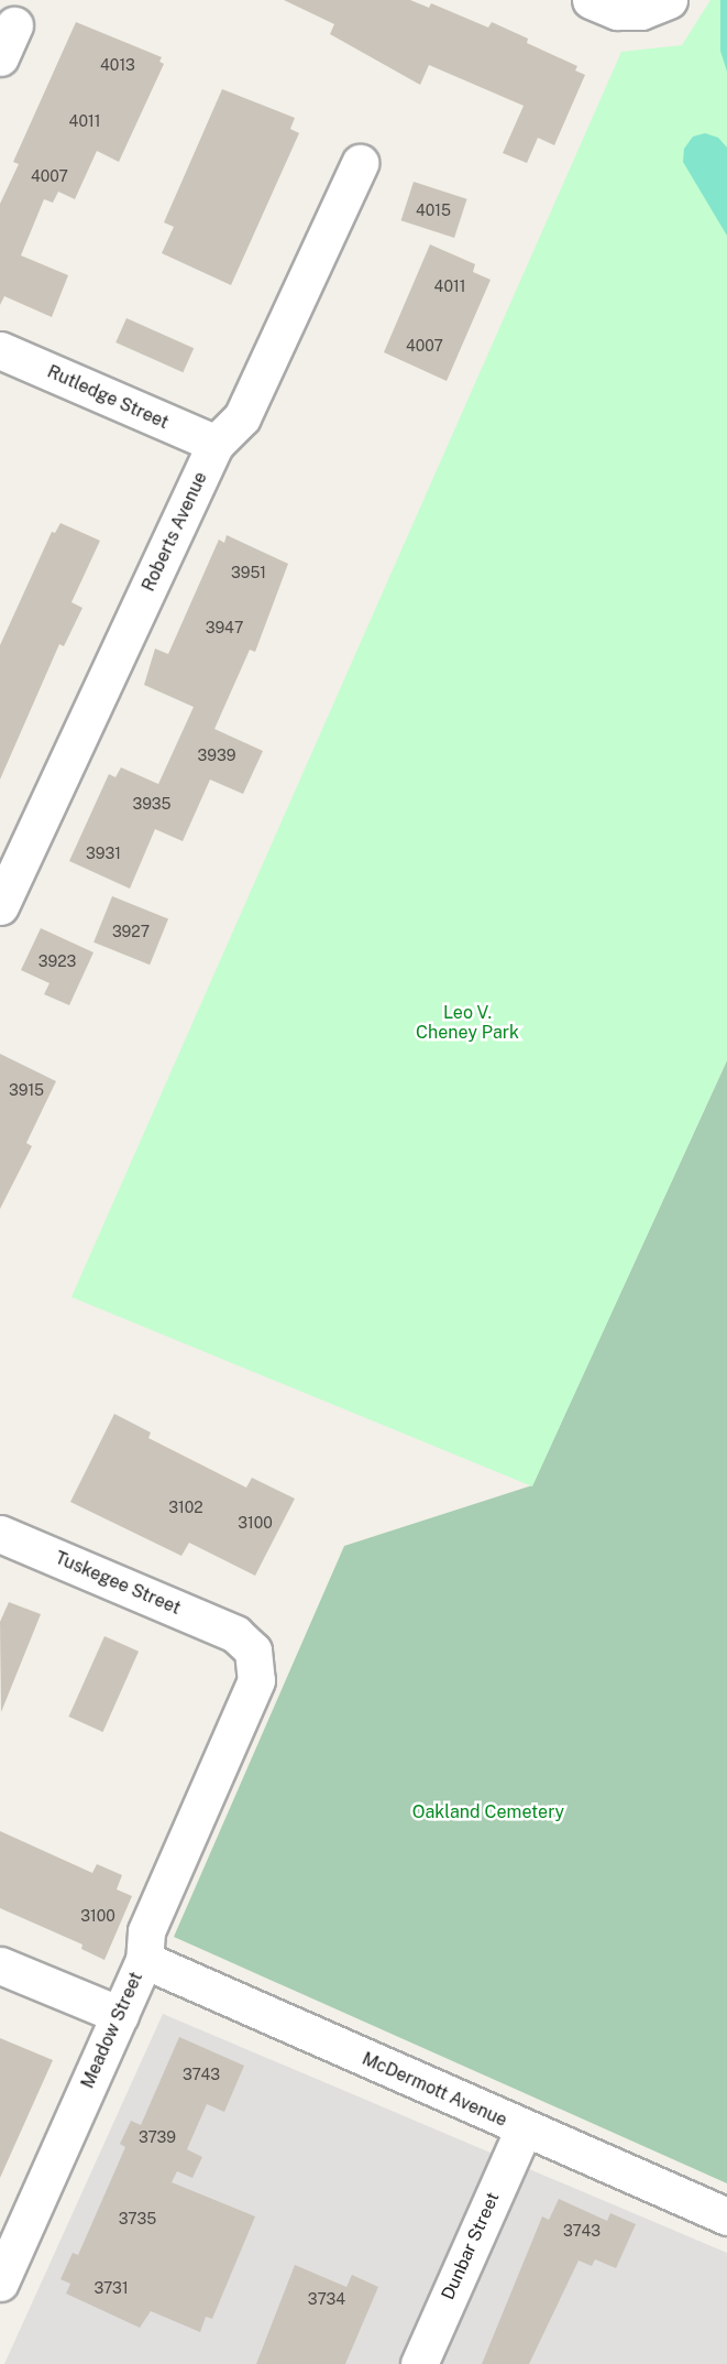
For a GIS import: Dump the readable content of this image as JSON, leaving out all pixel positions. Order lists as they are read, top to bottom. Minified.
{"streets":{"street":["Rutledge Street","Roberts Avenue","Tuskegee Street","Meadow Street","McDermott Avenue","Dunbar Street"]},"crossings":[["Rutledge Street","Roberts Avenue"],["Tuskegee Street","Meadow Street"],["Meadow Street","McDermott Avenue"],["McDermott Avenue","Dunbar Street"]],"parks":["Leo V. Cheney Park","Oakland Cemetery"],"house_numbers":["4013","4011","4007","4015","4011","4007","3951","3947","3939","3935","3931","3927","3923","3915","3102","3100","3100","3743","3739","3735","3743","3731","3734"]}
